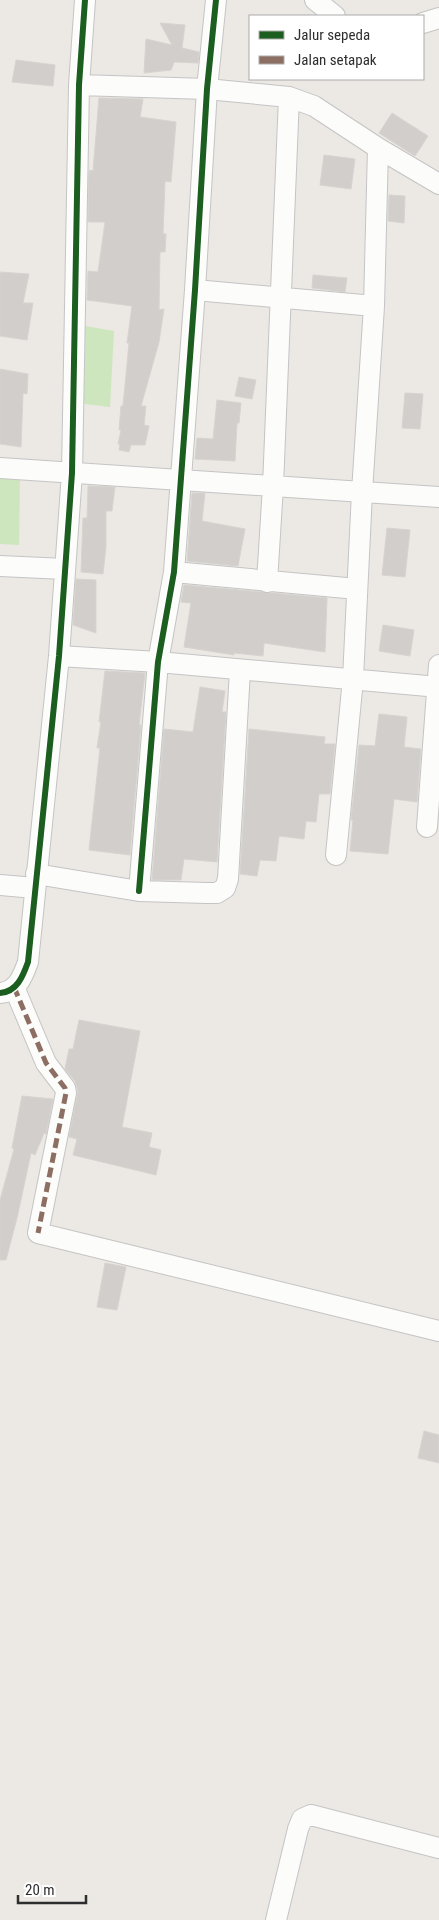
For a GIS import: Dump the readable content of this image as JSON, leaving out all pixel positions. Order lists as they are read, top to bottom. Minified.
{"legend":["Jalur sepeda","Jalan setapak"],"scale_bar":"20 m"}
